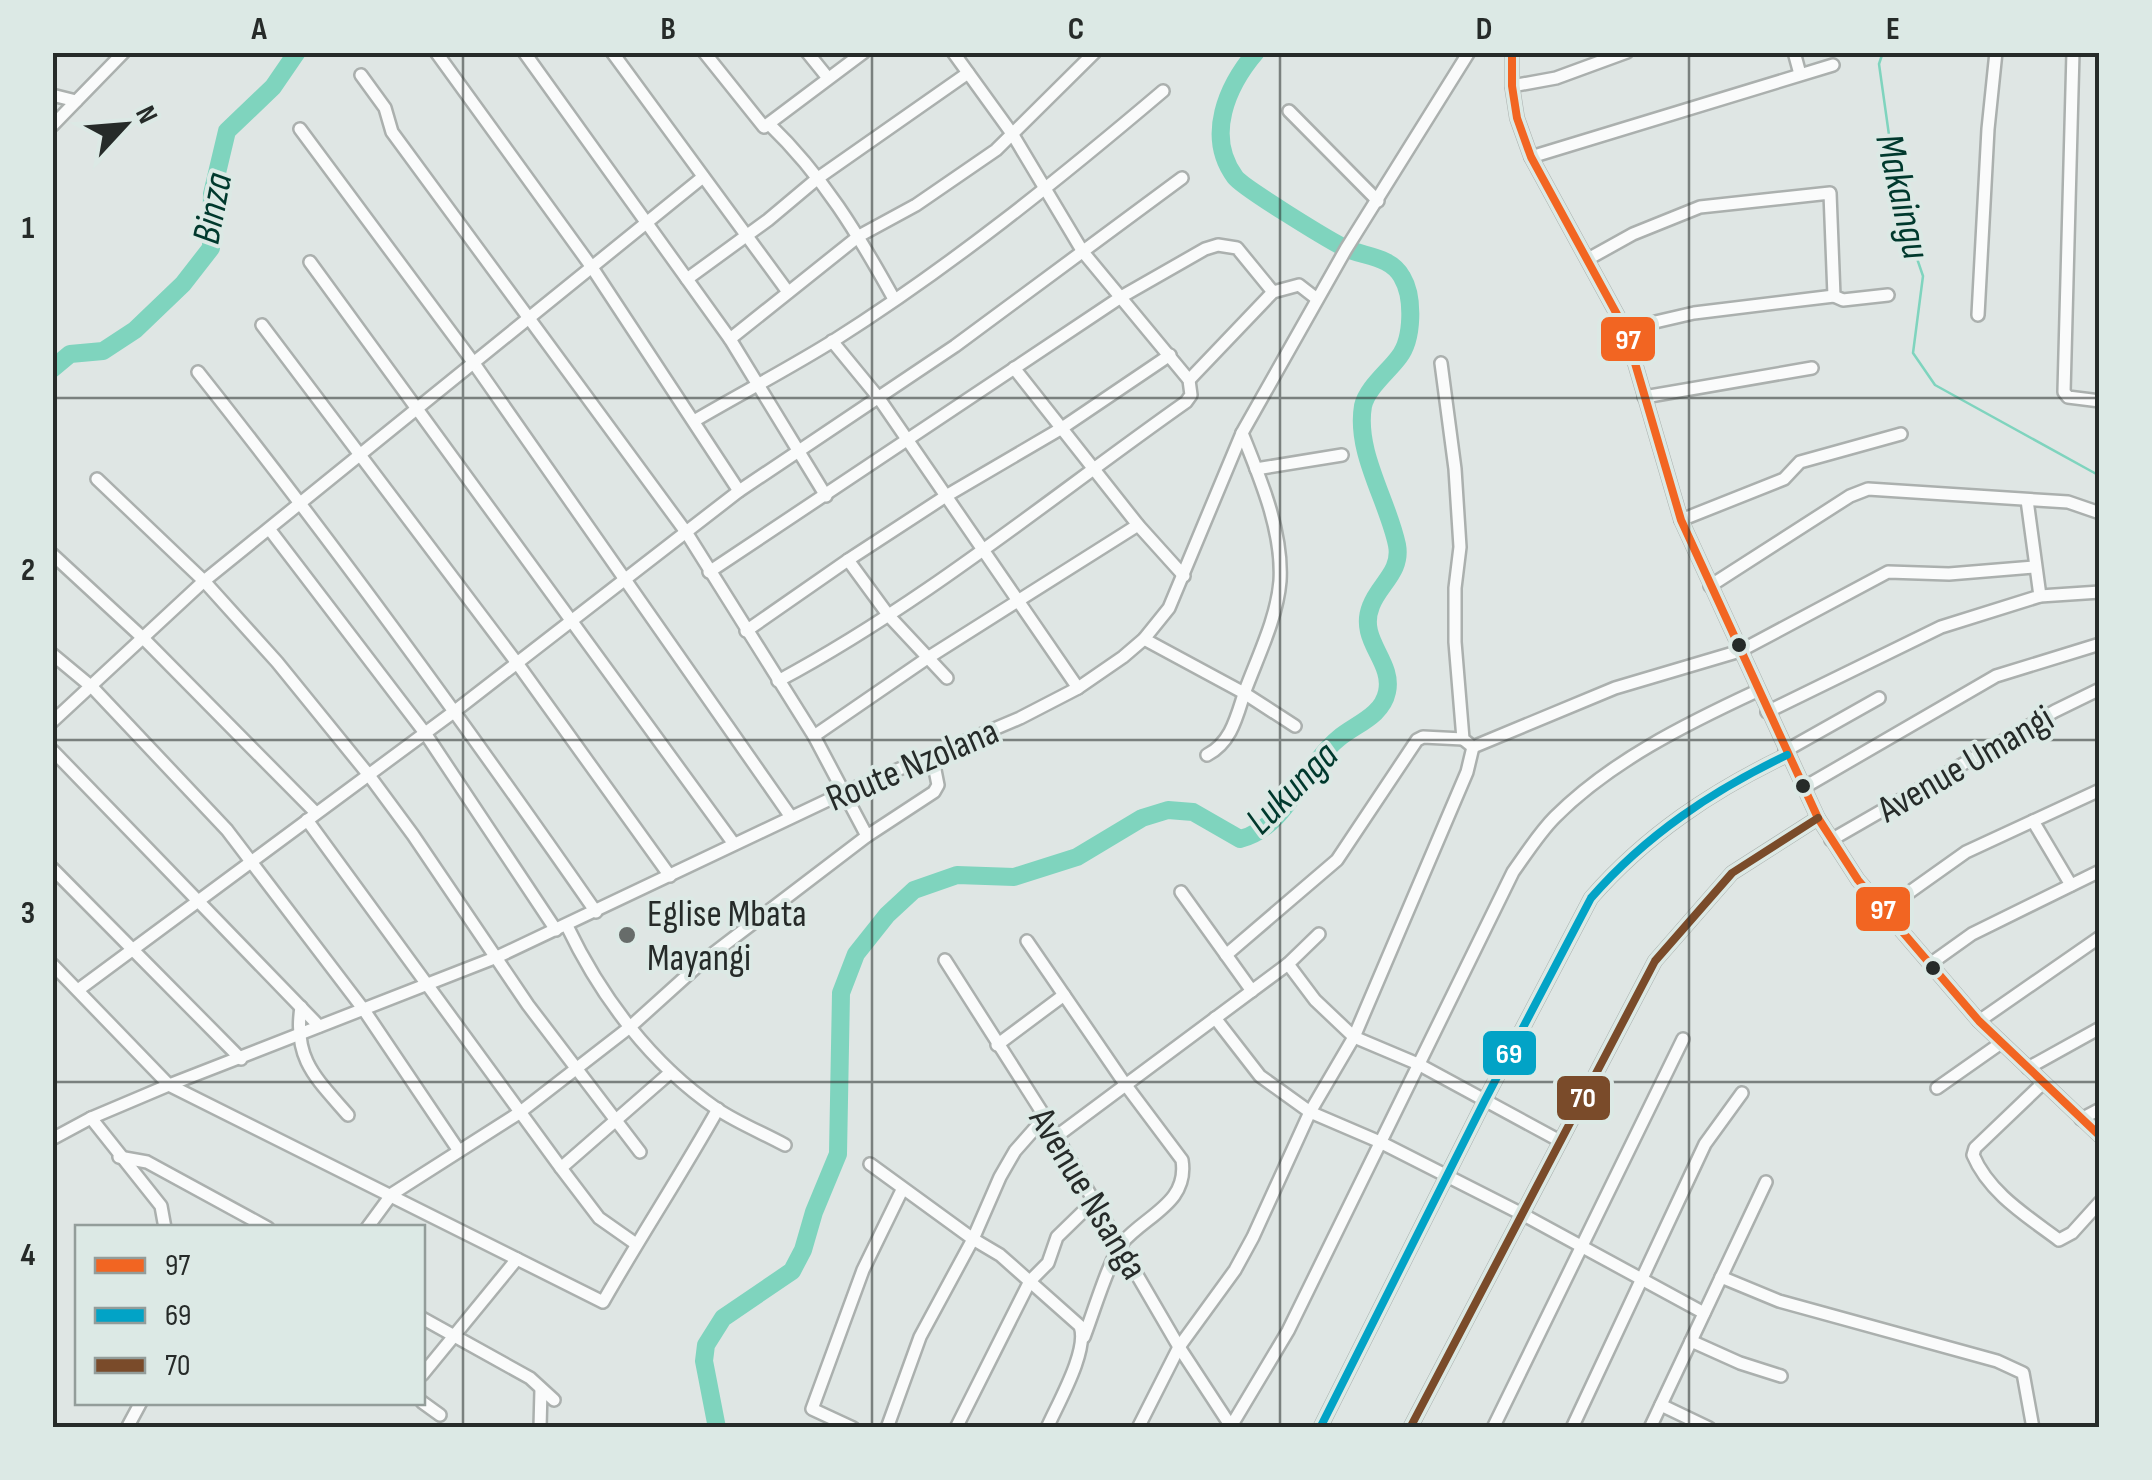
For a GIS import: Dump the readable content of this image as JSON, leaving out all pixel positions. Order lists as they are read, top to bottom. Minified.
{"streets":{"street":["Avenue Umangi","Route Nzolana","Avenue Nsanga"]},"water":["Makaingu","Binza","Lukunga"],"places":["Eglise Mbata Mayangi"],"lines":["transit line 97","transit line 69","transit line 70"],"legend":["97","69","70"],"north":"top right","grid":{"columns":["A","B","C","D","E"],"rows":["1","2","3","4"]}}
